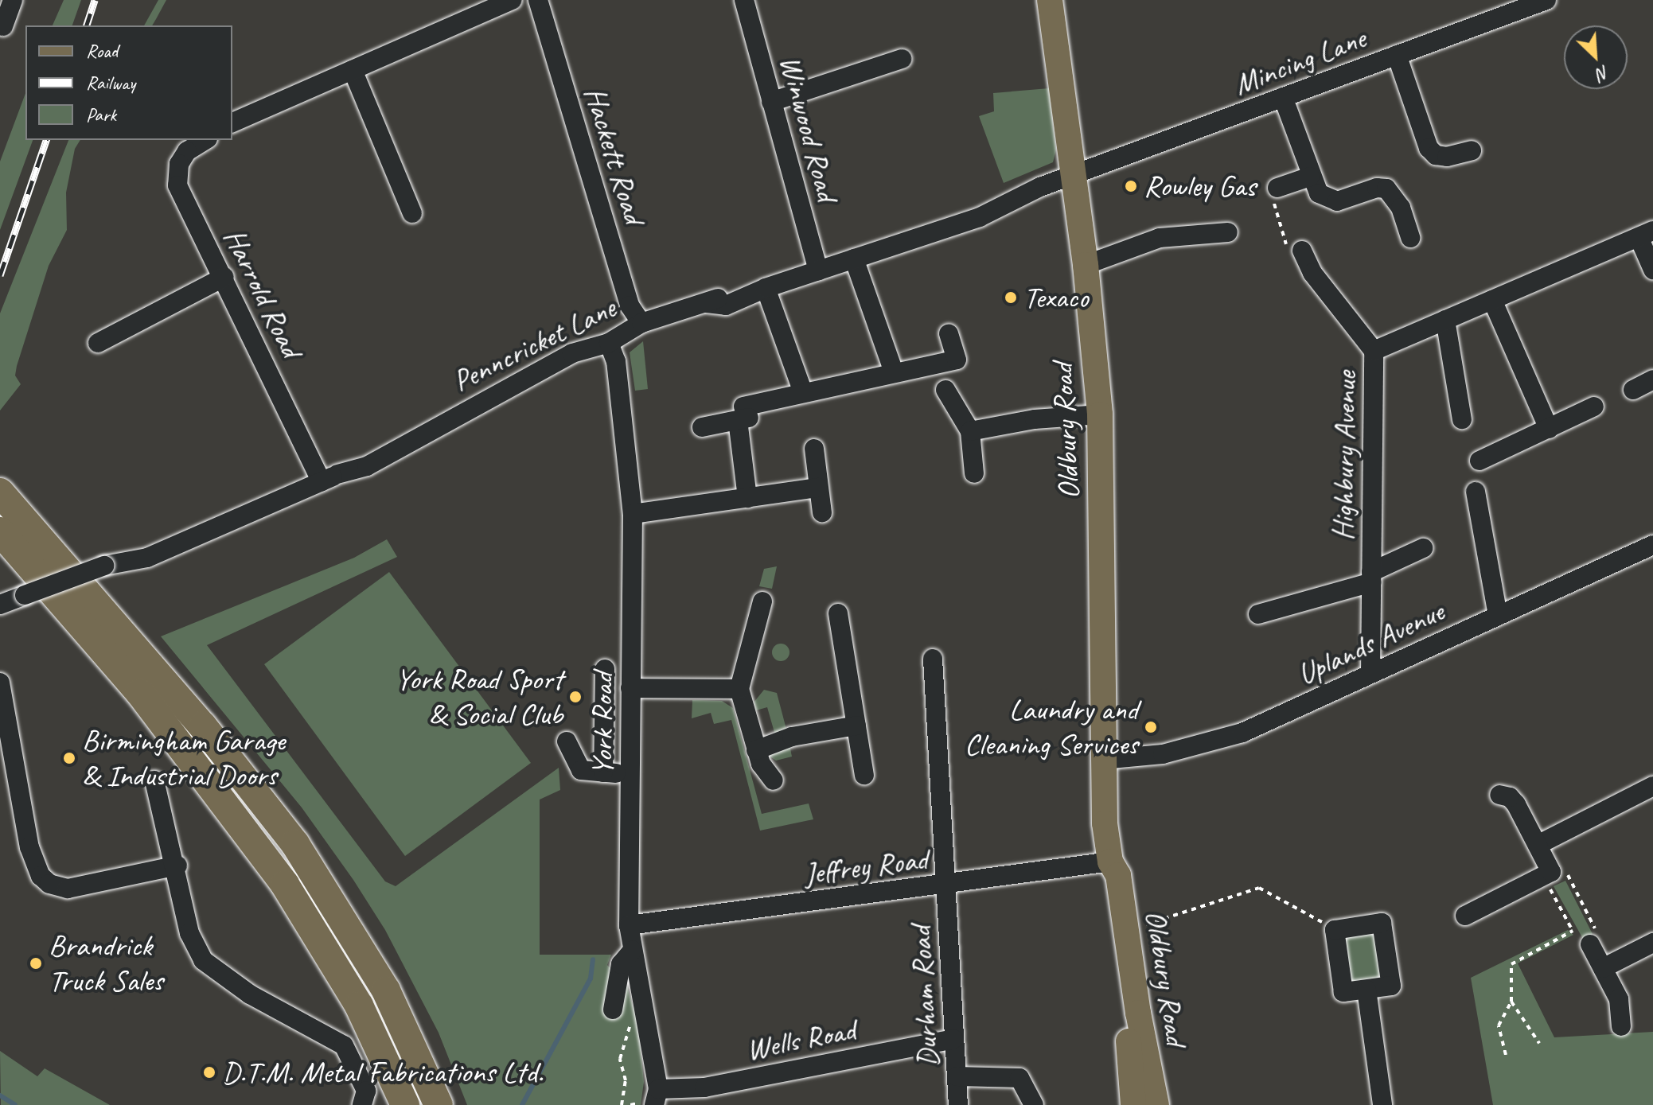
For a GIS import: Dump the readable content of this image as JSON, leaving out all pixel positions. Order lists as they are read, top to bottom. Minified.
{"streets":{"main road":["Oldbury Road"],"street":["Mincing Lane","Winwood Road","Hackett Road","Harrold Road","Penncricket Lane","Highbury Avenue","Uplands Avenue","York Road","Jeffrey Road","Durham Road","Wells Road"]},"crossings":[["Mincing Lane","Penncricket Lane"],["Mincing Lane","Oldbury Road"],["Winwood Road","Penncricket Lane"],["Hackett Road","Penncricket Lane"],["Harrold Road","Penncricket Lane"],["Penncricket Lane","Oldbury Road"],["Penncricket Lane","York Road"],["Oldbury Road","Uplands Avenue"],["Oldbury Road","Jeffrey Road"],["Highbury Avenue","Uplands Avenue"],["York Road","Jeffrey Road"],["York Road","Wells Road"],["Jeffrey Road","Durham Road"],["Durham Road","Wells Road"]],"places":["Rowley Gas","Texaco","York Road Sport & Social Club","Laundry and Cleaning Services","Birmingham Garage & Industrial Doors","Brandrick Truck Sales","D.T.M. Metal Fabrications Ltd."],"legend":["Road","Railway","Park"],"north":"bottom right"}
